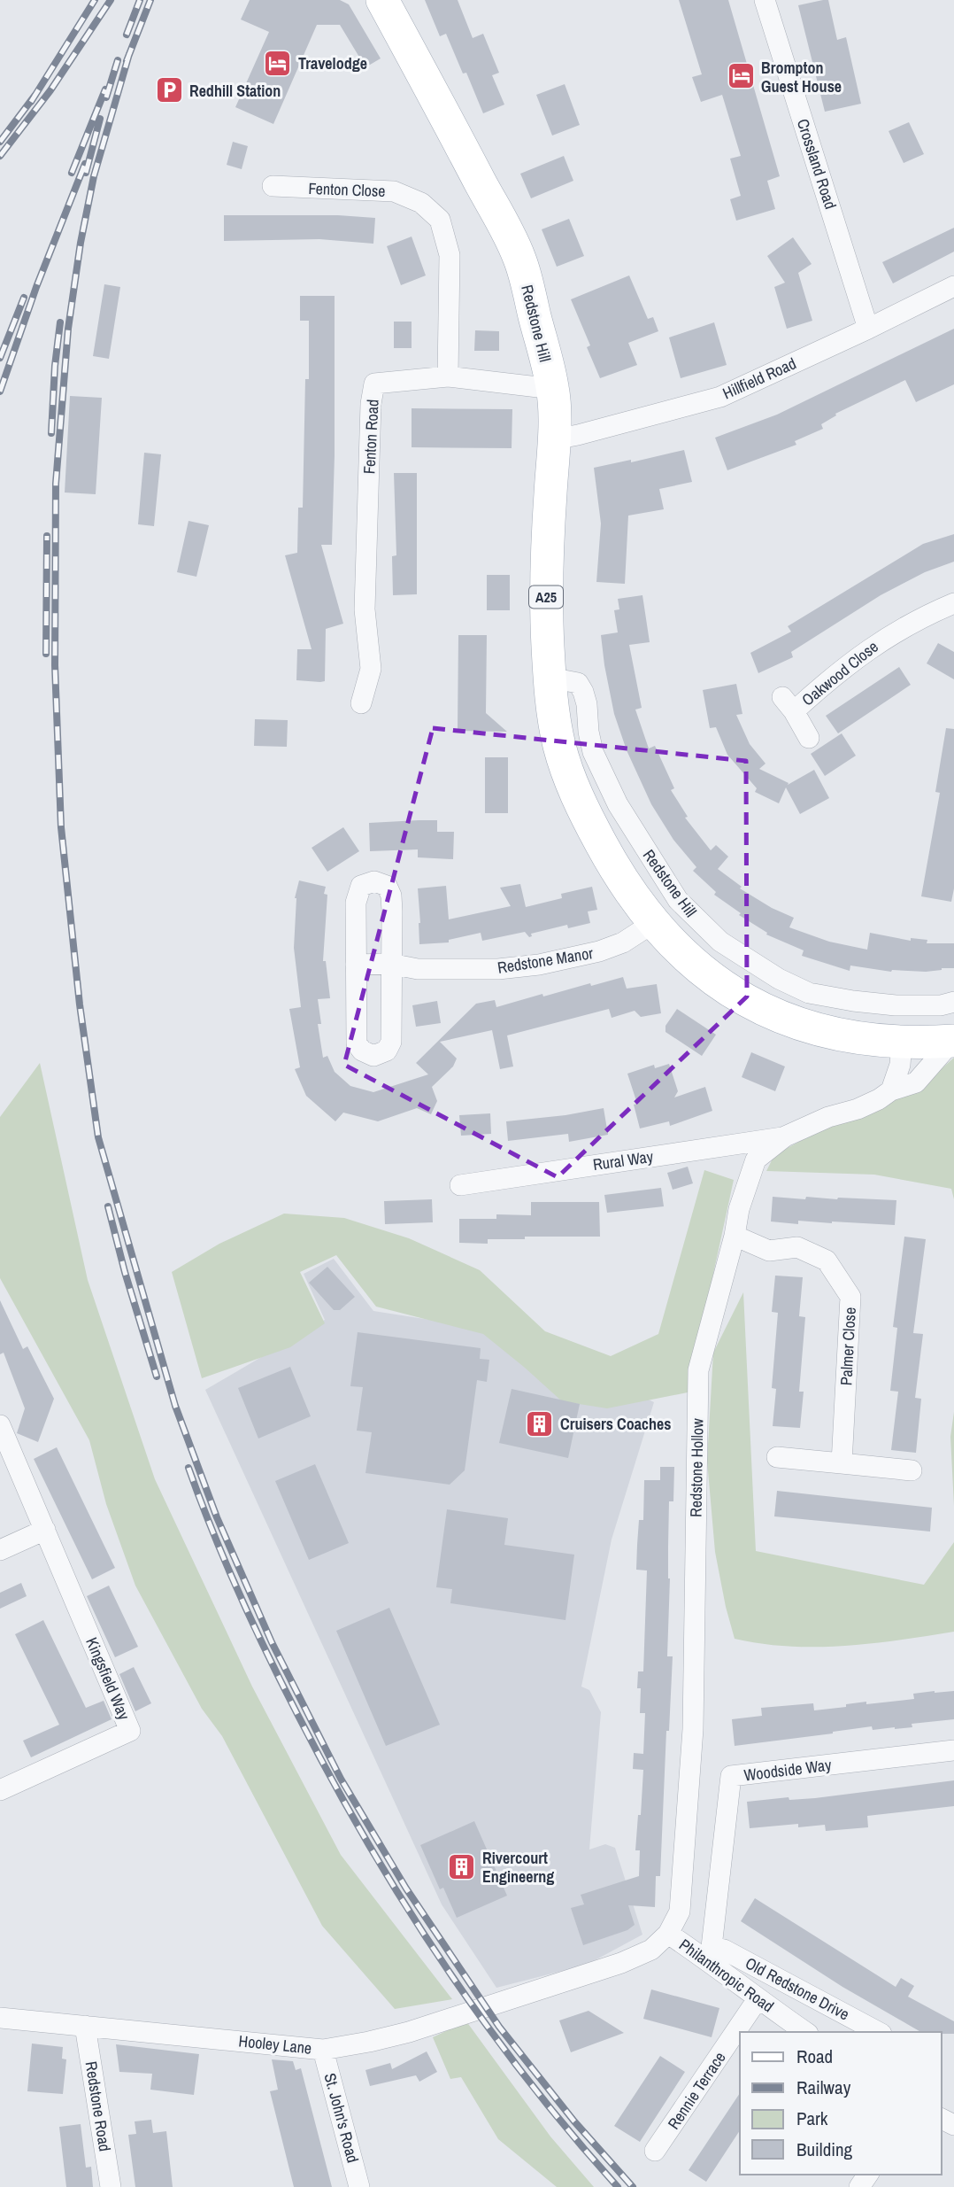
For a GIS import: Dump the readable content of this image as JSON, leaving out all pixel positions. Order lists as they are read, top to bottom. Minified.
{"streets":{"main road":["Redstone Hill","A25"],"street":["Crossland Road","Fenton Close","Hillfield Road","Fenton Road","Oakwood Close","Redstone Manor","Rural Way","Palmer Close","Redstone Hollow","Kingsfield Way","Woodside Way","Philanthropic Road","Old Redstone Drive","Hooley Lane","Rennie Terrace","Redstone Road","St. John's Road"]},"crossings":[["Crossland Road","Hillfield Road"],["Fenton Close","Fenton Road"],["Redstone Hill","Hillfield Road"],["Redstone Hill","Fenton Road"],["Redstone Hill","A25"],["Redstone Hill","Redstone Manor"],["A25","Redstone Hollow"],["Rural Way","Redstone Hollow"],["Palmer Close","Redstone Hollow"],["Redstone Hollow","Philanthropic Road"],["Woodside Way","Philanthropic Road"],["Woodside Way","Old Redstone Drive"],["Philanthropic Road","Old Redstone Drive"],["Philanthropic Road","Hooley Lane"],["Philanthropic Road","Rennie Terrace"],["Hooley Lane","Redstone Road"],["Hooley Lane","St. John's Road"]],"places":{"hotel":["Travelodge","Brompton Guest House"],"parking":["Redhill Station"],"building":["Cruisers Coaches","Rivercourt Engineerng"]},"legend":["Road","Railway","Park","Building"]}
